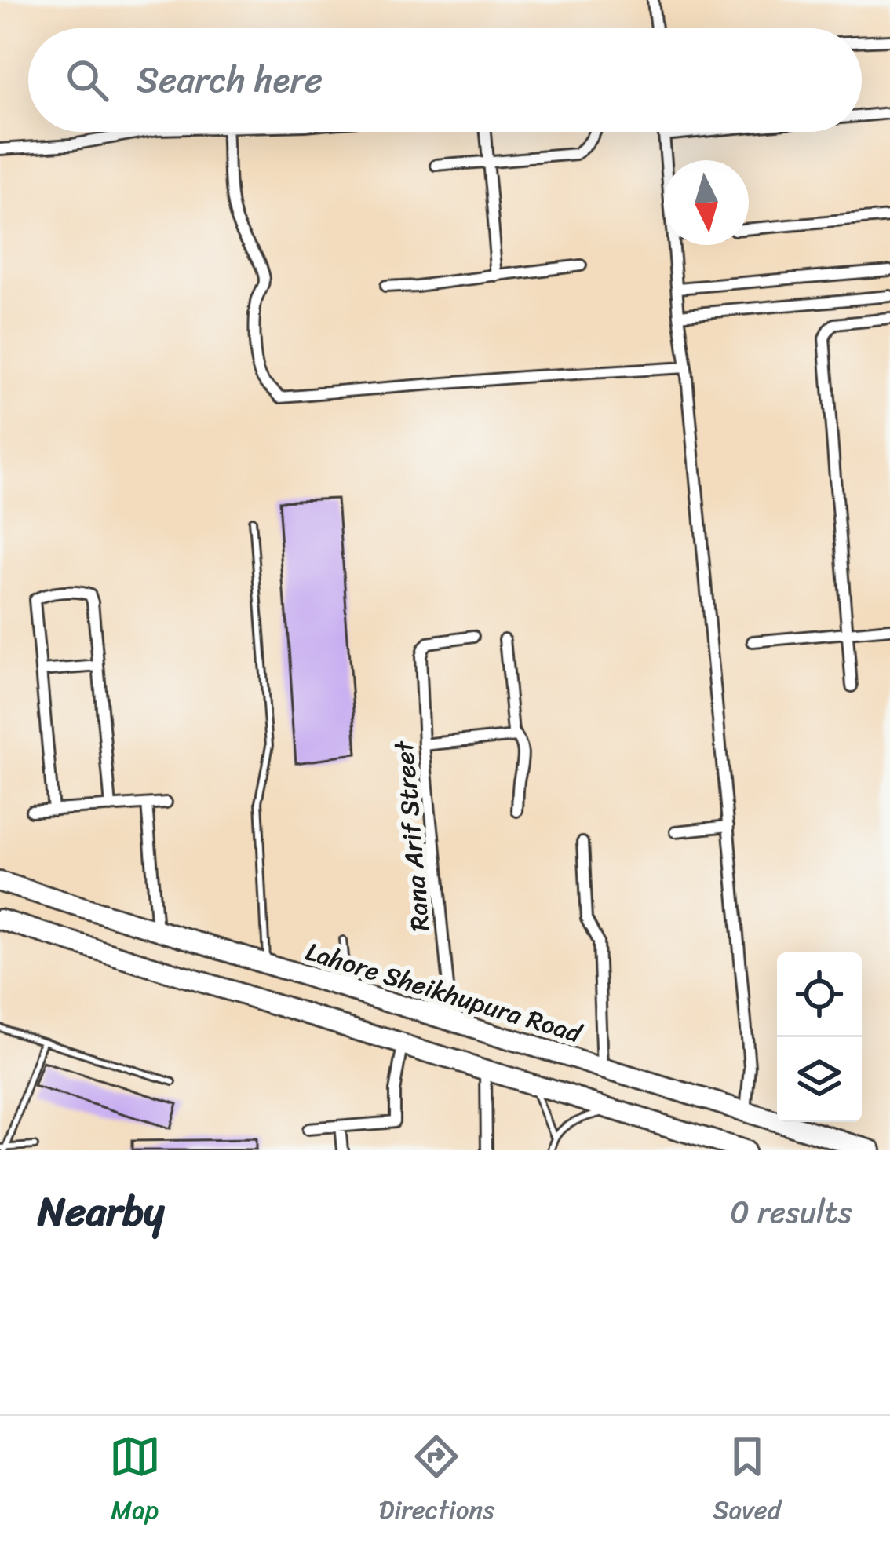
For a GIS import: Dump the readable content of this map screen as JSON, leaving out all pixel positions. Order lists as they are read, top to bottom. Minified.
{"streets":{"highway":["Lahore Sheikhupura Road"],"street":["Rana Arif Street"]},"crossings":[["Rana Arif Street","Lahore Sheikhupura Road"]],"north":"bottom","page":{"search":"Search here","heading":["Nearby","0 results"],"nav":["Map","Directions","Saved"]}}
